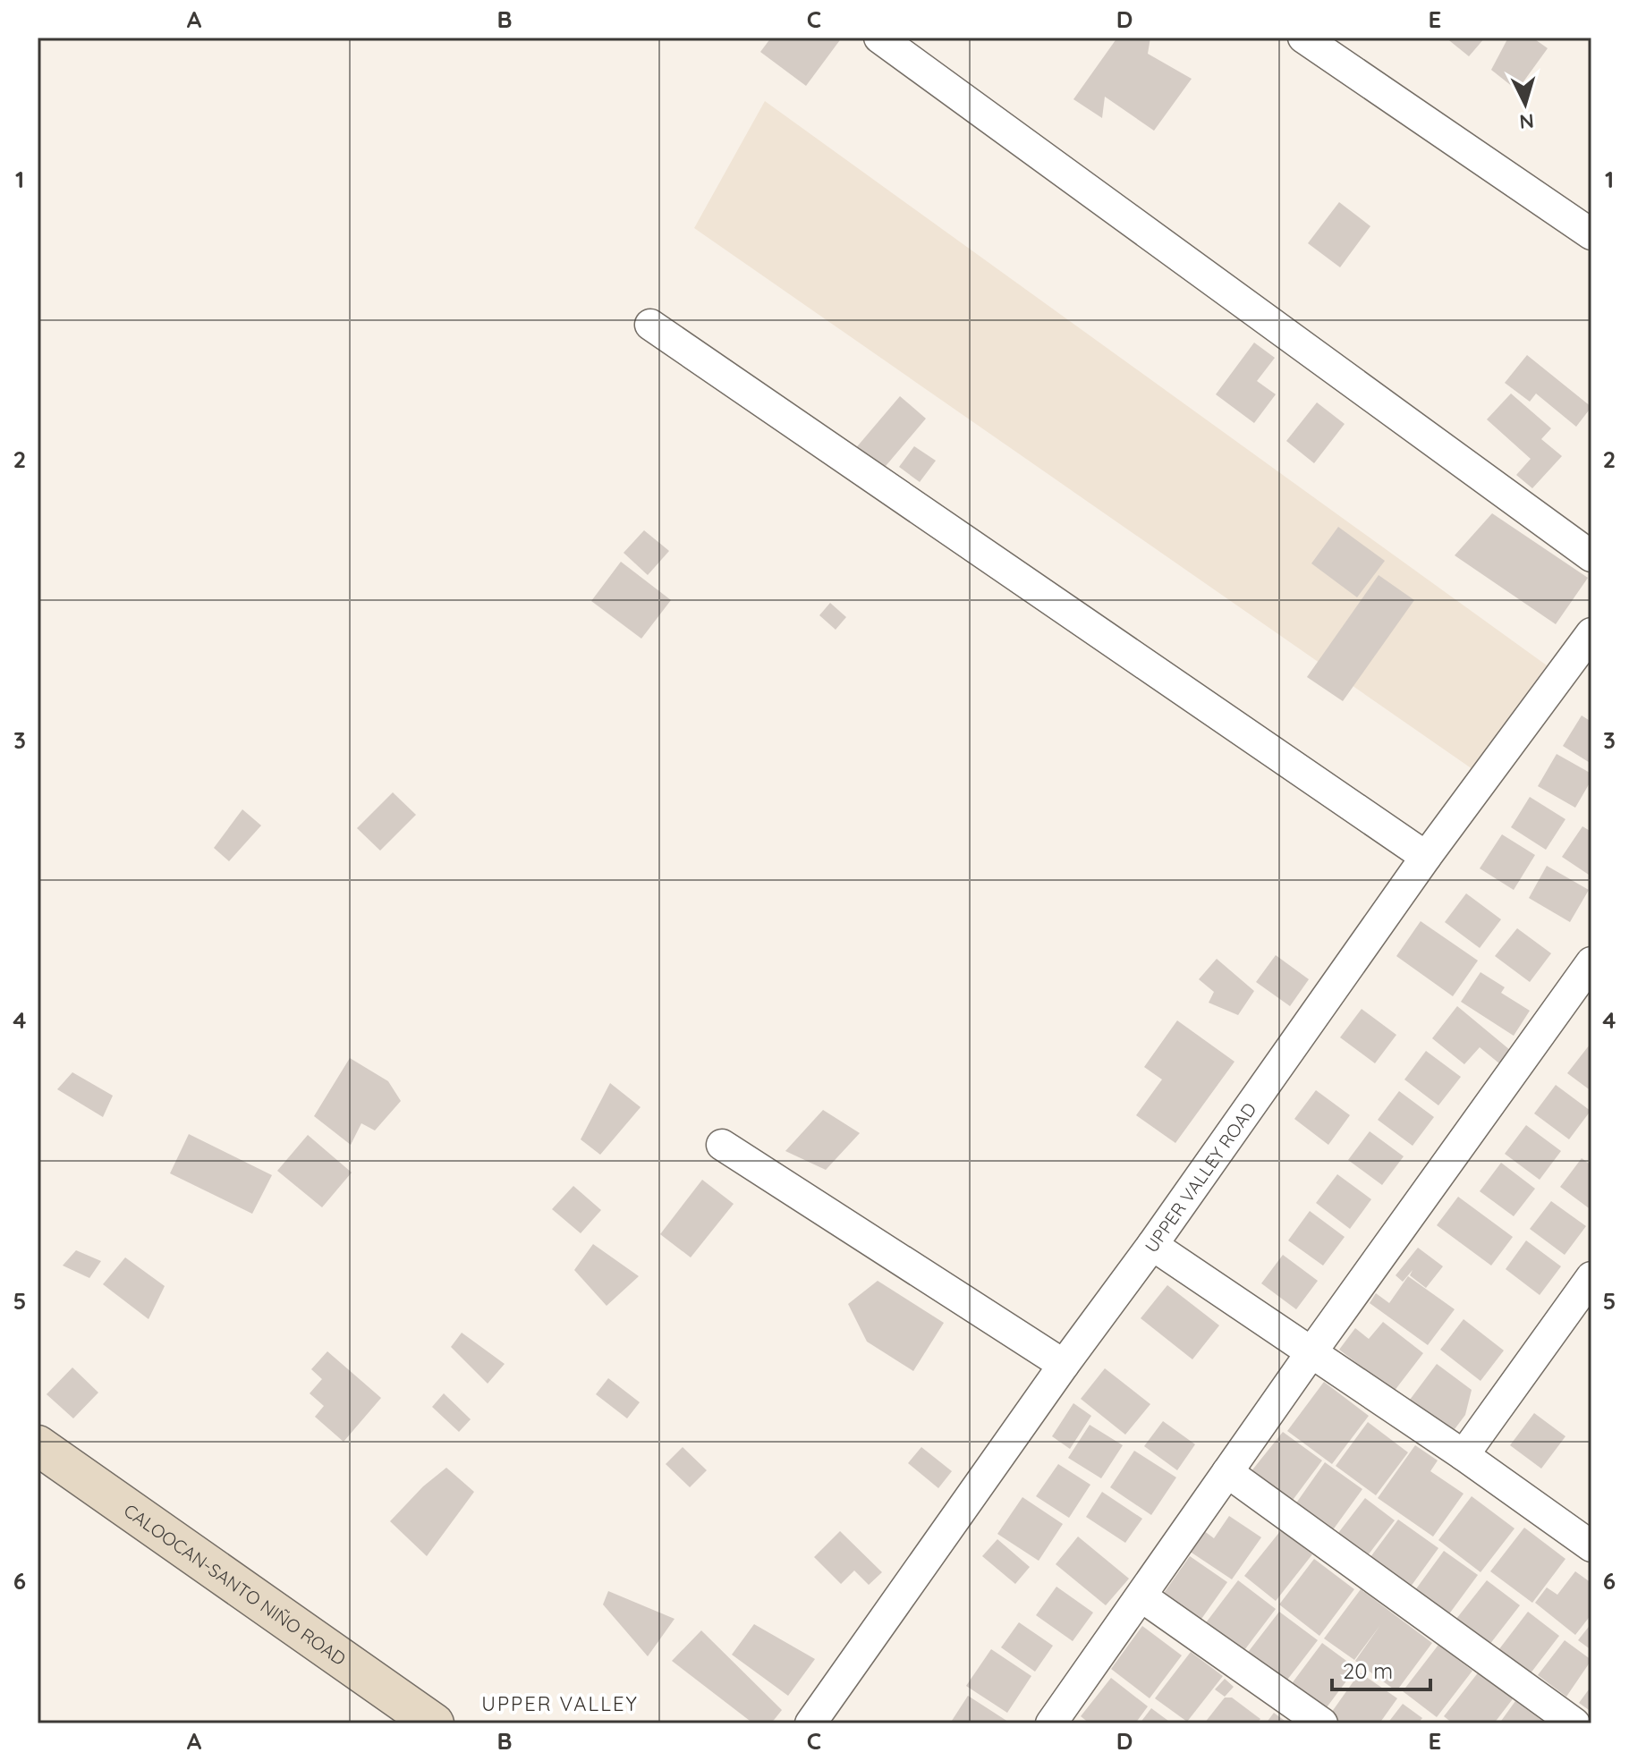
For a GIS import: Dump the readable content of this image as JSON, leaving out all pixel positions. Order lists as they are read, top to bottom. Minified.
{"streets":{"street":["UPPER VALLEY ROAD","CALOOCAN-SANTO NIÑO ROAD"]},"districts":["UPPER VALLEY"],"scale_bar":"20 m","north":"bottom","grid":{"columns":["A","B","C","D","E"],"rows":["1","2","3","4","5","6"]}}
